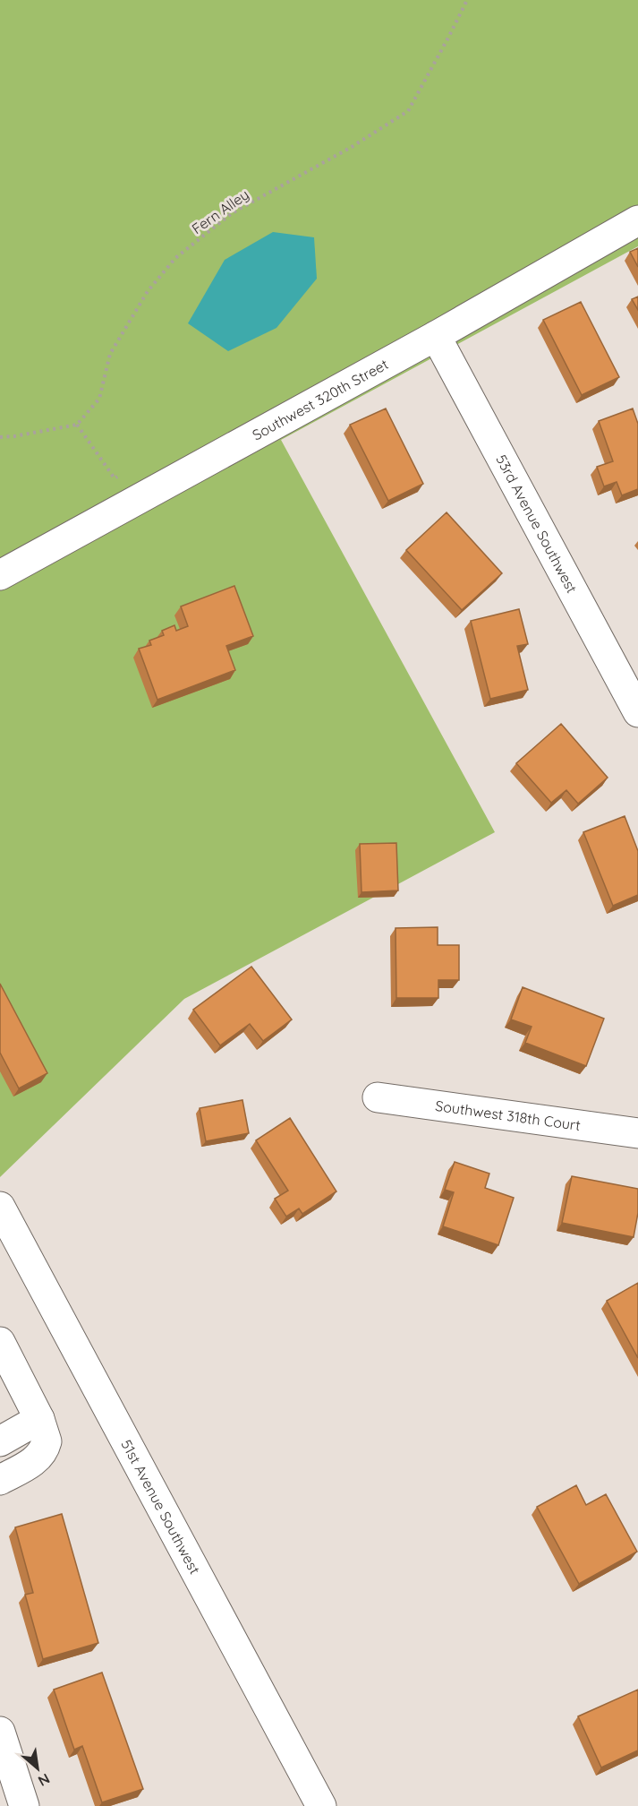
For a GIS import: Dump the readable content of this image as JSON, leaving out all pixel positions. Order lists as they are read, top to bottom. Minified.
{"streets":{"street":["Southwest 320th Street","53rd Avenue Southwest","Southwest 318th Court","51st Avenue Southwest"],"path":["Fern Alley"]},"crossings":[["Southwest 320th Street","53rd Avenue Southwest"]],"north":"bottom right"}
